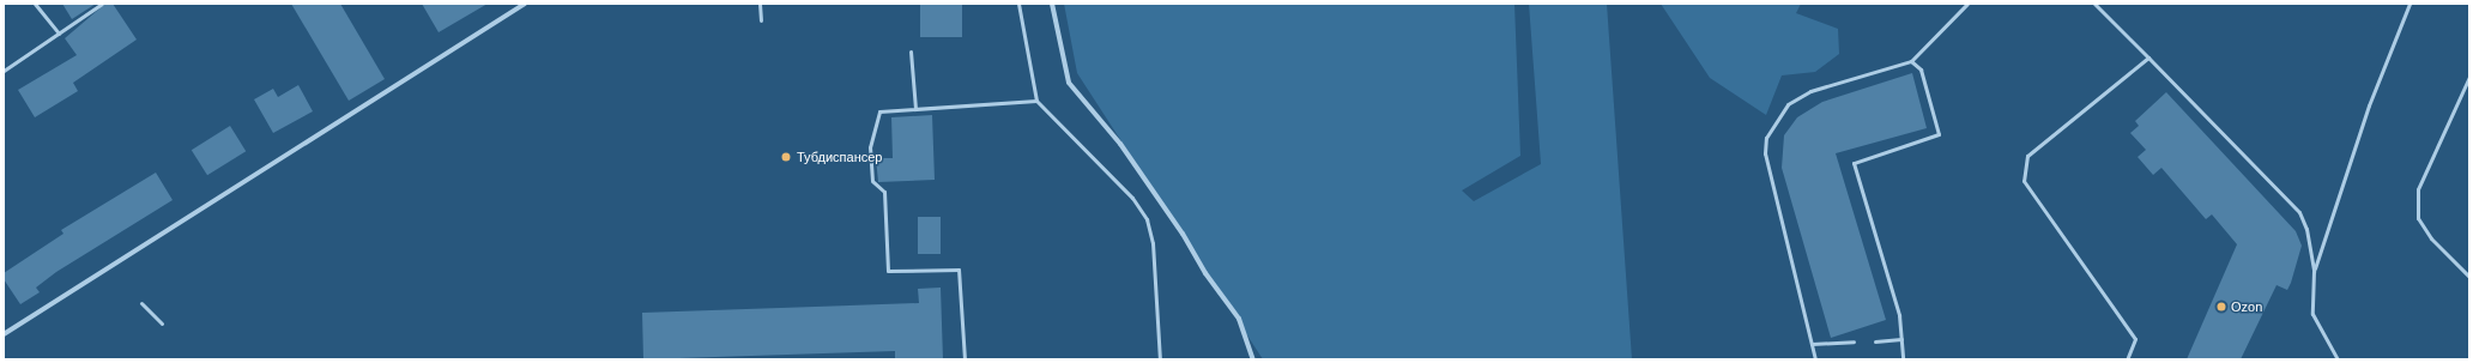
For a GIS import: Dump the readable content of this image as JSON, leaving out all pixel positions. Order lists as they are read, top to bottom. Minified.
{"places":["Тубдиспансер","Ozon"]}
